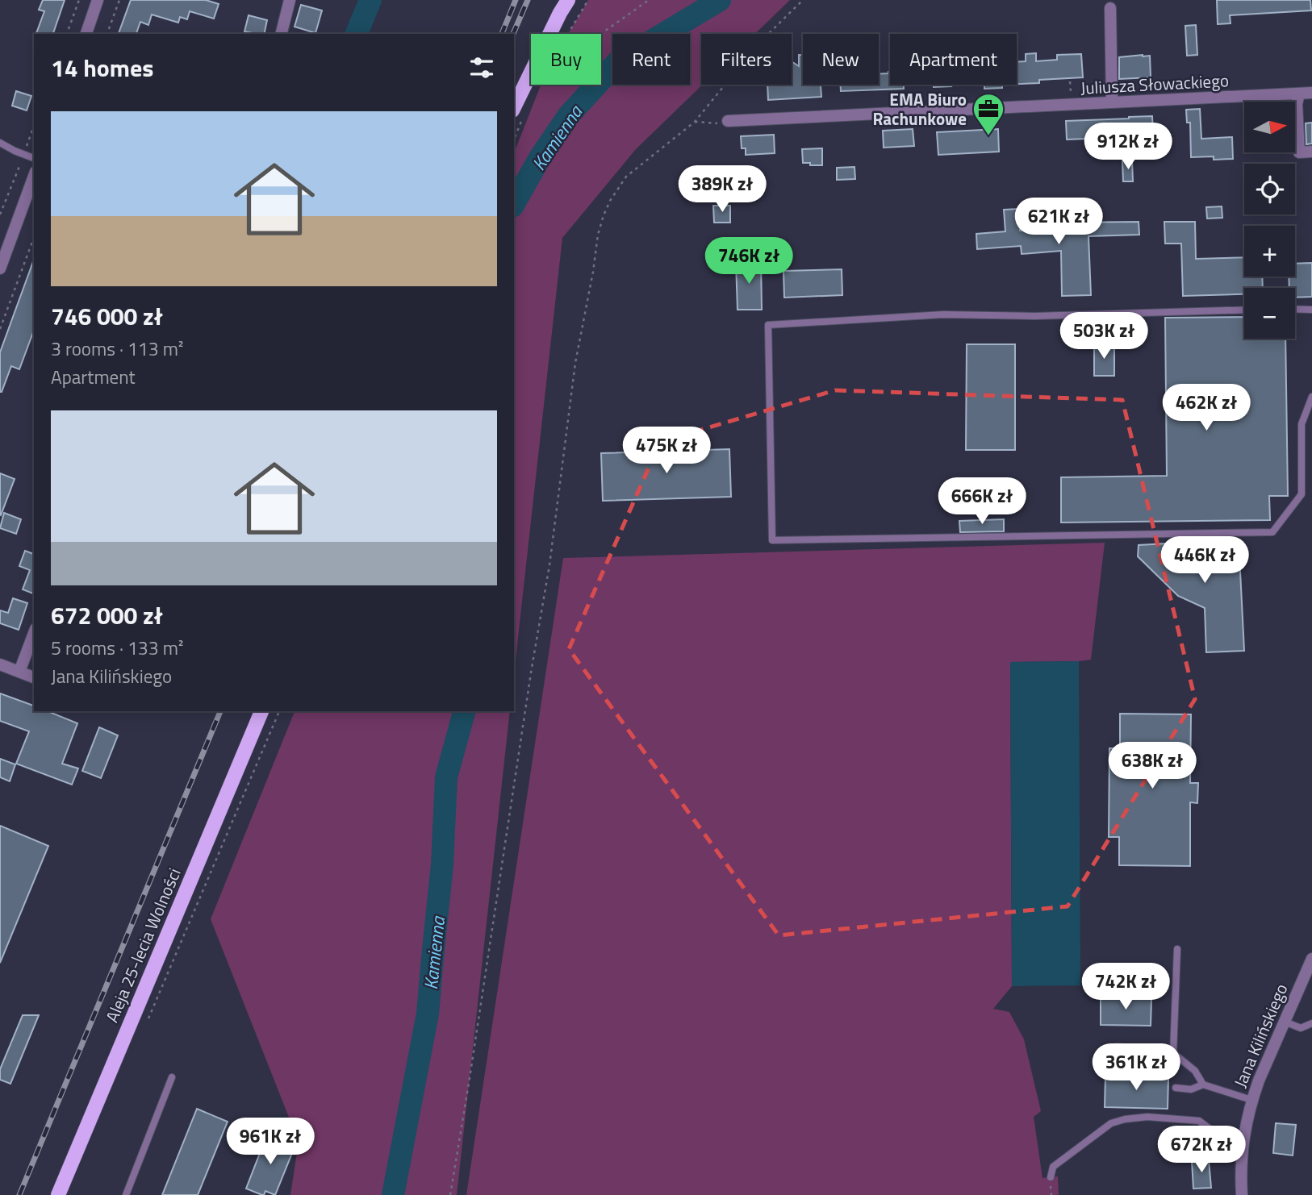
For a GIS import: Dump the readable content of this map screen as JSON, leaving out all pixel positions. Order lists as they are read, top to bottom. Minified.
{"streets":{"main road":["Aleja 25-lecia Wolności"],"street":["Juliusza Słowackiego","Jana Kilińskiego"]},"water":["Kamienna"],"places":{"office":["EMA Biuro Rachunkowe"]},"north":"right","page":{"chip":["Buy","Rent","Filters","New","Apartment"],"heading":"14 homes","map_buttons":["+","−"],"list":[{"name":"746 000 zł","note":"3 rooms · 113 m² · Apartment"},{"name":"672 000 zł","note":"5 rooms · 133 m² · Jana Kilińskiego"}],"price":["912K zł","389K zł","621K zł","746K zł","503K zł","462K zł","475K zł","666K zł","446K zł","638K zł","742K zł","361K zł","961K zł","672K zł"]}}
